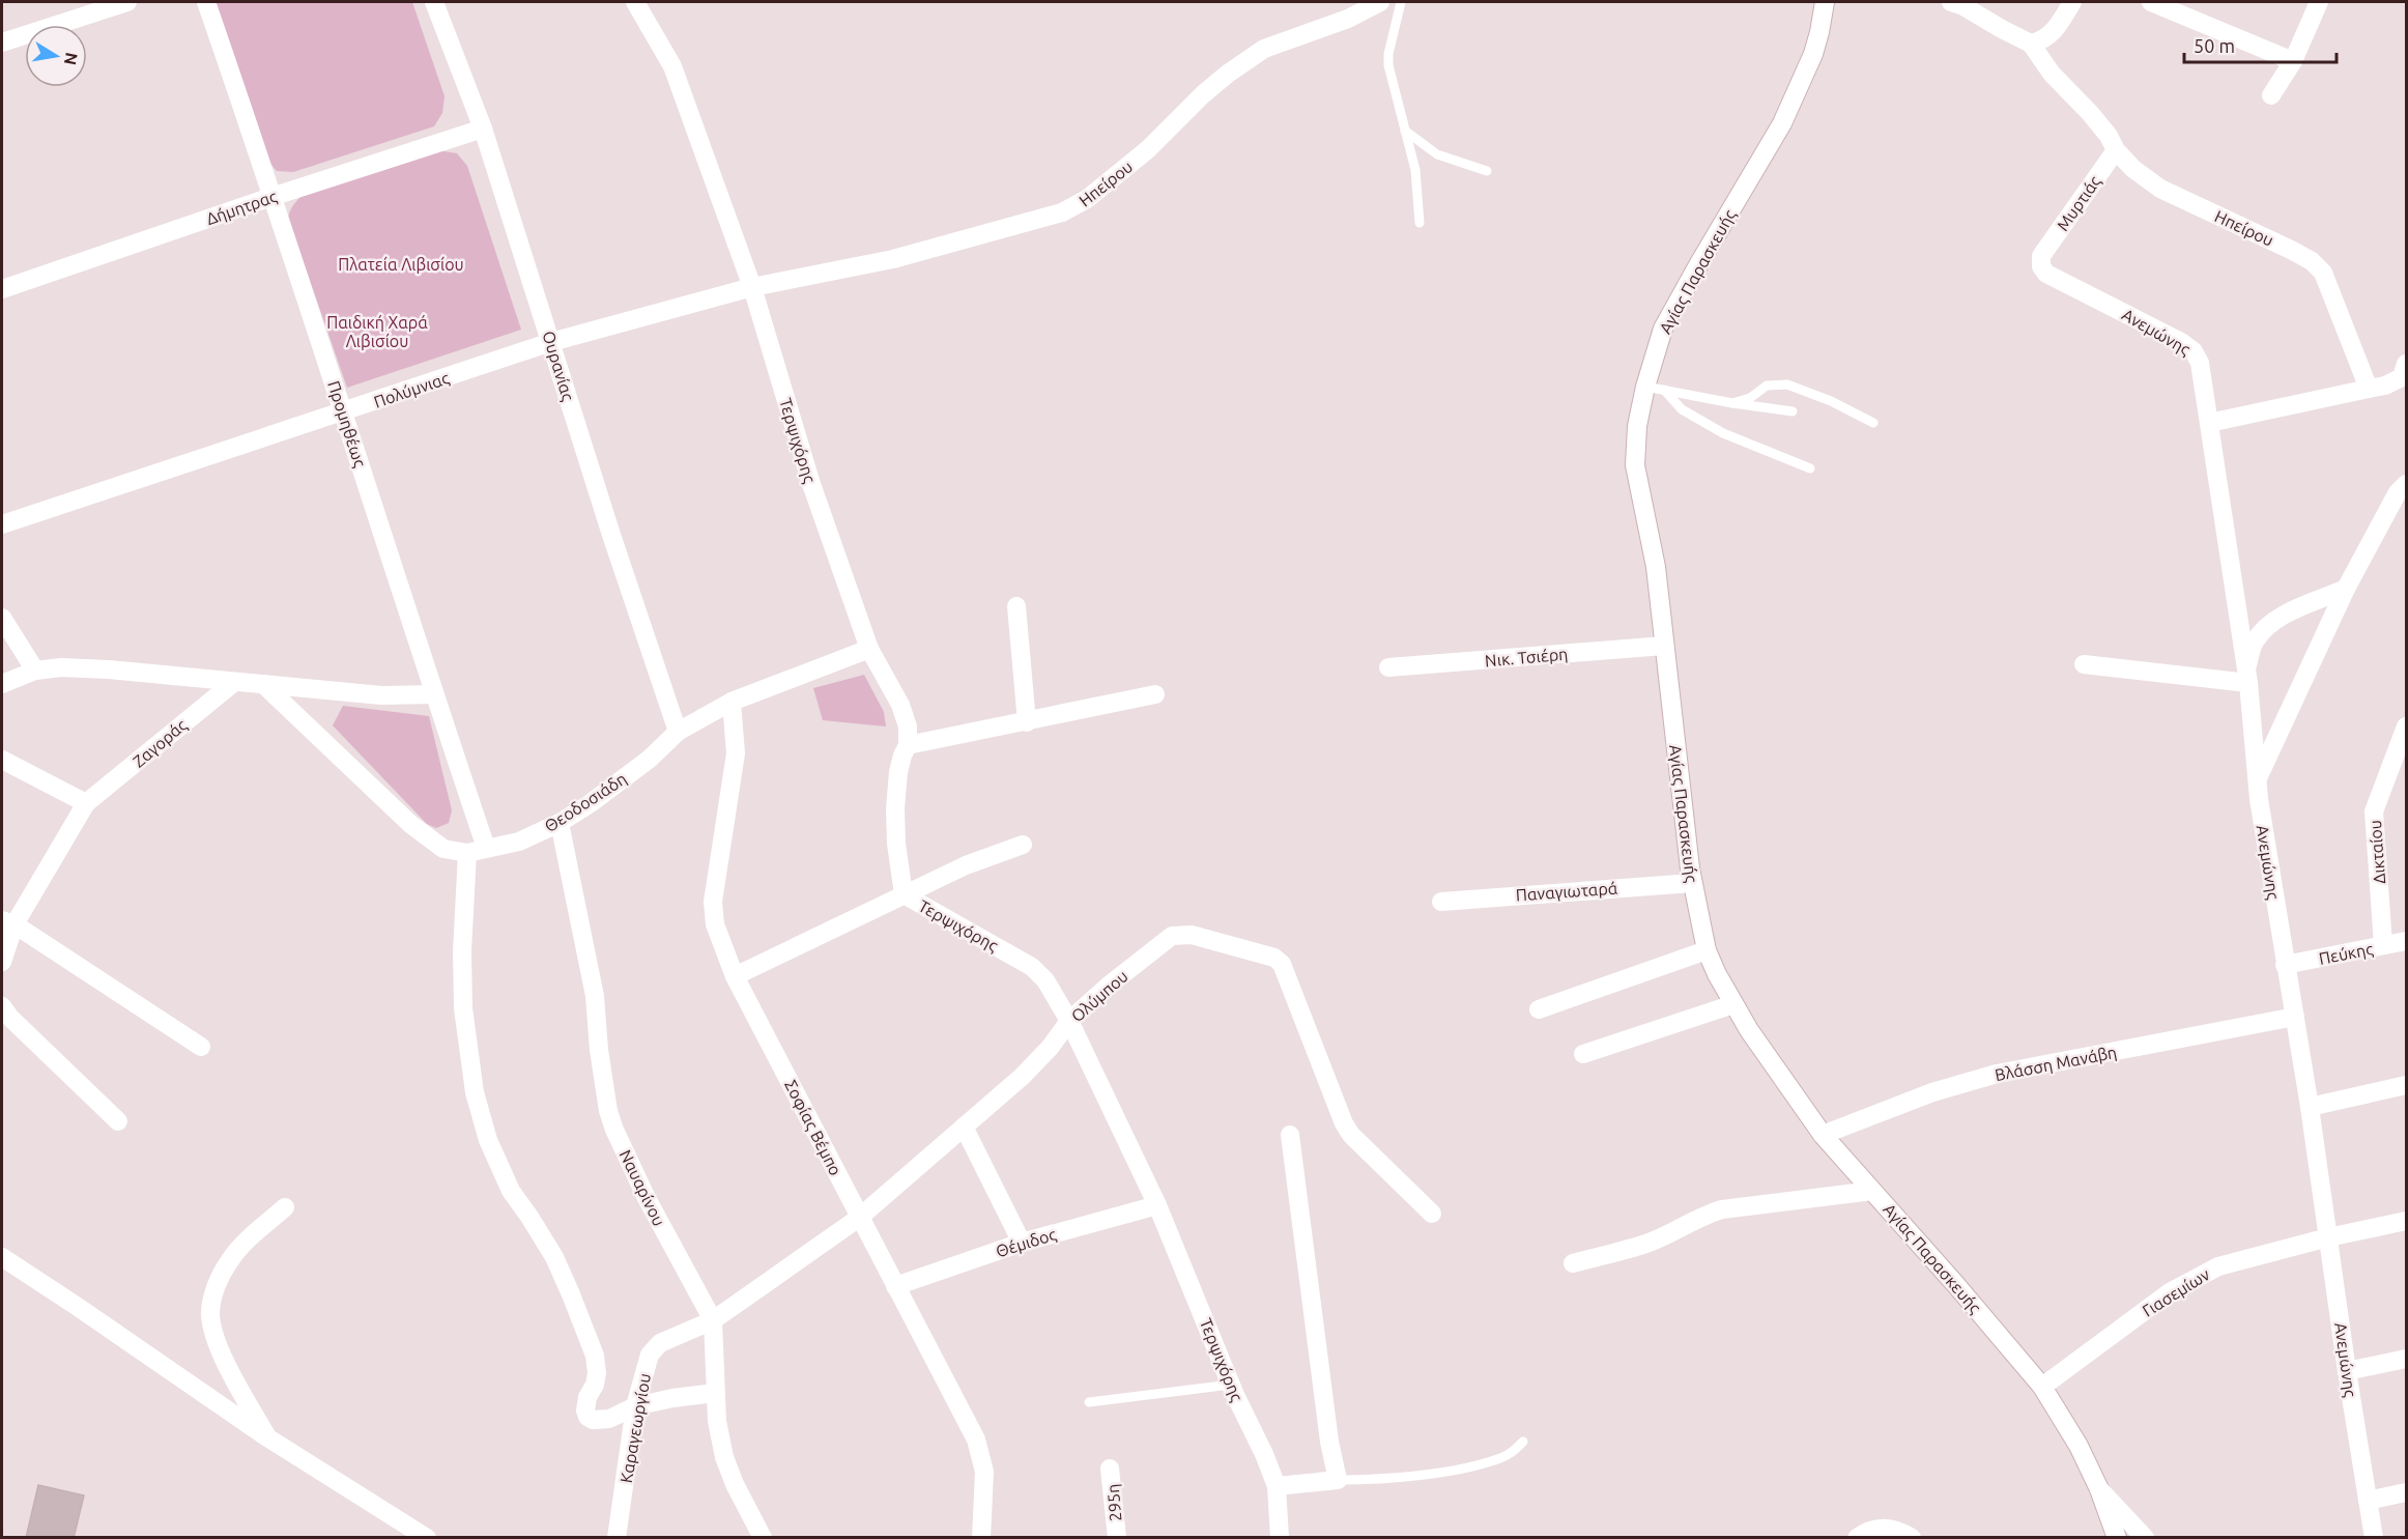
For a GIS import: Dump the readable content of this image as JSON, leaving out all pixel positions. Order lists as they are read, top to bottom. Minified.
{"streets":{"street":["Ηπείρου","Μυρτιάς","Δήμητρας","Αγίας Παρασκευής","Ανεμώνης","Ουρανίας","Πολύμνιας","Προμηθέως","Τερψιχόρης","Νικ. Τσιέρη","Ζαγοράς","Θεοδοσιάδη","Δικταίου","Παναγιωταρά","Πεύκης","Ολύμπου","Βλάσση Μανάβη","Σοφίας Βέμπο","Ναυαρίνου","Θέμιδος","Γιασεμίων","Καραγεωργίου","295η"]},"crossings":[["Ηπείρου","Μυρτιάς"],["Ηπείρου","Πολύμνιας"],["Ηπείρου","Τερψιχόρης"],["Μυρτιάς","Ανεμώνης"],["Δήμητρας","Ουρανίας"],["Δήμητρας","Προμηθέως"],["Αγίας Παρασκευής","Νικ. Τσιέρη"],["Αγίας Παρασκευής","Παναγιωταρά"],["Αγίας Παρασκευής","Βλάσση Μανάβη"],["Αγίας Παρασκευής","Γιασεμίων"],["Ανεμώνης","Πεύκης"],["Ανεμώνης","Βλάσση Μανάβη"],["Ανεμώνης","Γιασεμίων"],["Ουρανίας","Πολύμνιας"],["Ουρανίας","Θεοδοσιάδη"],["Πολύμνιας","Προμηθέως"],["Πολύμνιας","Τερψιχόρης"],["Προμηθέως","Θεοδοσιάδη"],["Τερψιχόρης","Θεοδοσιάδη"],["Τερψιχόρης","Ολύμπου"],["Τερψιχόρης","Θέμιδος"],["Θεοδοσιάδη","Σοφίας Βέμπο"],["Θεοδοσιάδη","Ναυαρίνου"],["Δικταίου","Πεύκης"],["Ολύμπου","Σοφίας Βέμπο"],["Ολύμπου","Ναυαρίνου"],["Ολύμπου","Καραγεωργίου"],["Σοφίας Βέμπο","Θέμιδος"],["Ναυαρίνου","Καραγεωργίου"]],"parks":["Πλατεία Λιβισίου","Παιδική Χαρά Λιβισίου"],"scale_bar":"50 m","north":"right"}
